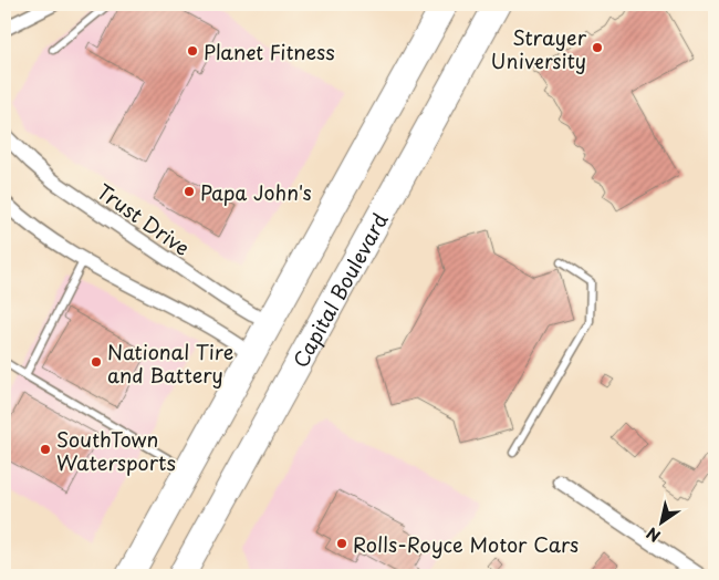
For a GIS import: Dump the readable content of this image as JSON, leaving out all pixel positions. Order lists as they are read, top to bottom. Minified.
{"streets":{"highway":["Capital Boulevard"],"street":["Trust Drive"]},"places":["Strayer University","Planet Fitness","Papa John's","National Tire and Battery","SouthTown Watersports","Rolls-Royce Motor Cars"],"north":"bottom left"}
